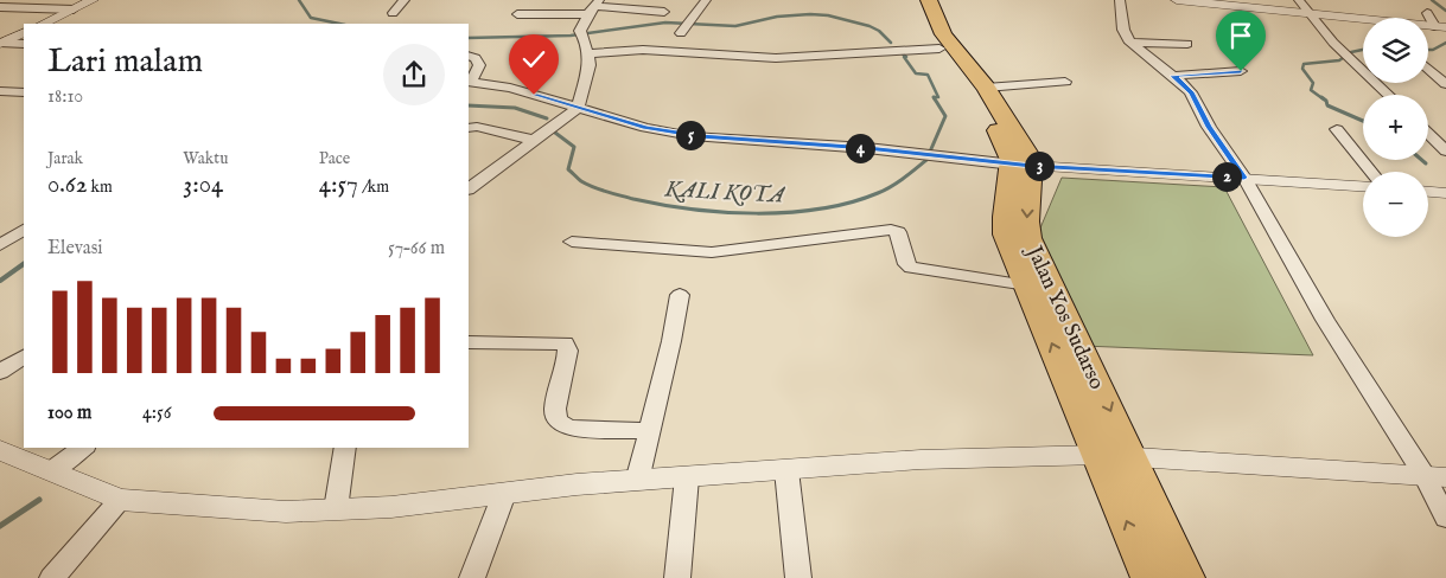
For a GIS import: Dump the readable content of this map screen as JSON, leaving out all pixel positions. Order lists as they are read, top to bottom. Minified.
{"streets":{"highway":["Jalan Yos Sudarso"]},"water":["KALI KOTA"],"page":{"map_buttons":["+","−"],"heading":["Lari malam","18:10"],"pins":["5","4","3","2"],"stats":[["Jarak","0.62 km"],["Waktu","3:04"],["Pace","4:57 /km"]],"chart":["Elevasi","57–66 m"],"list":[{"name":"100 m","note":"4:56"}]}}
